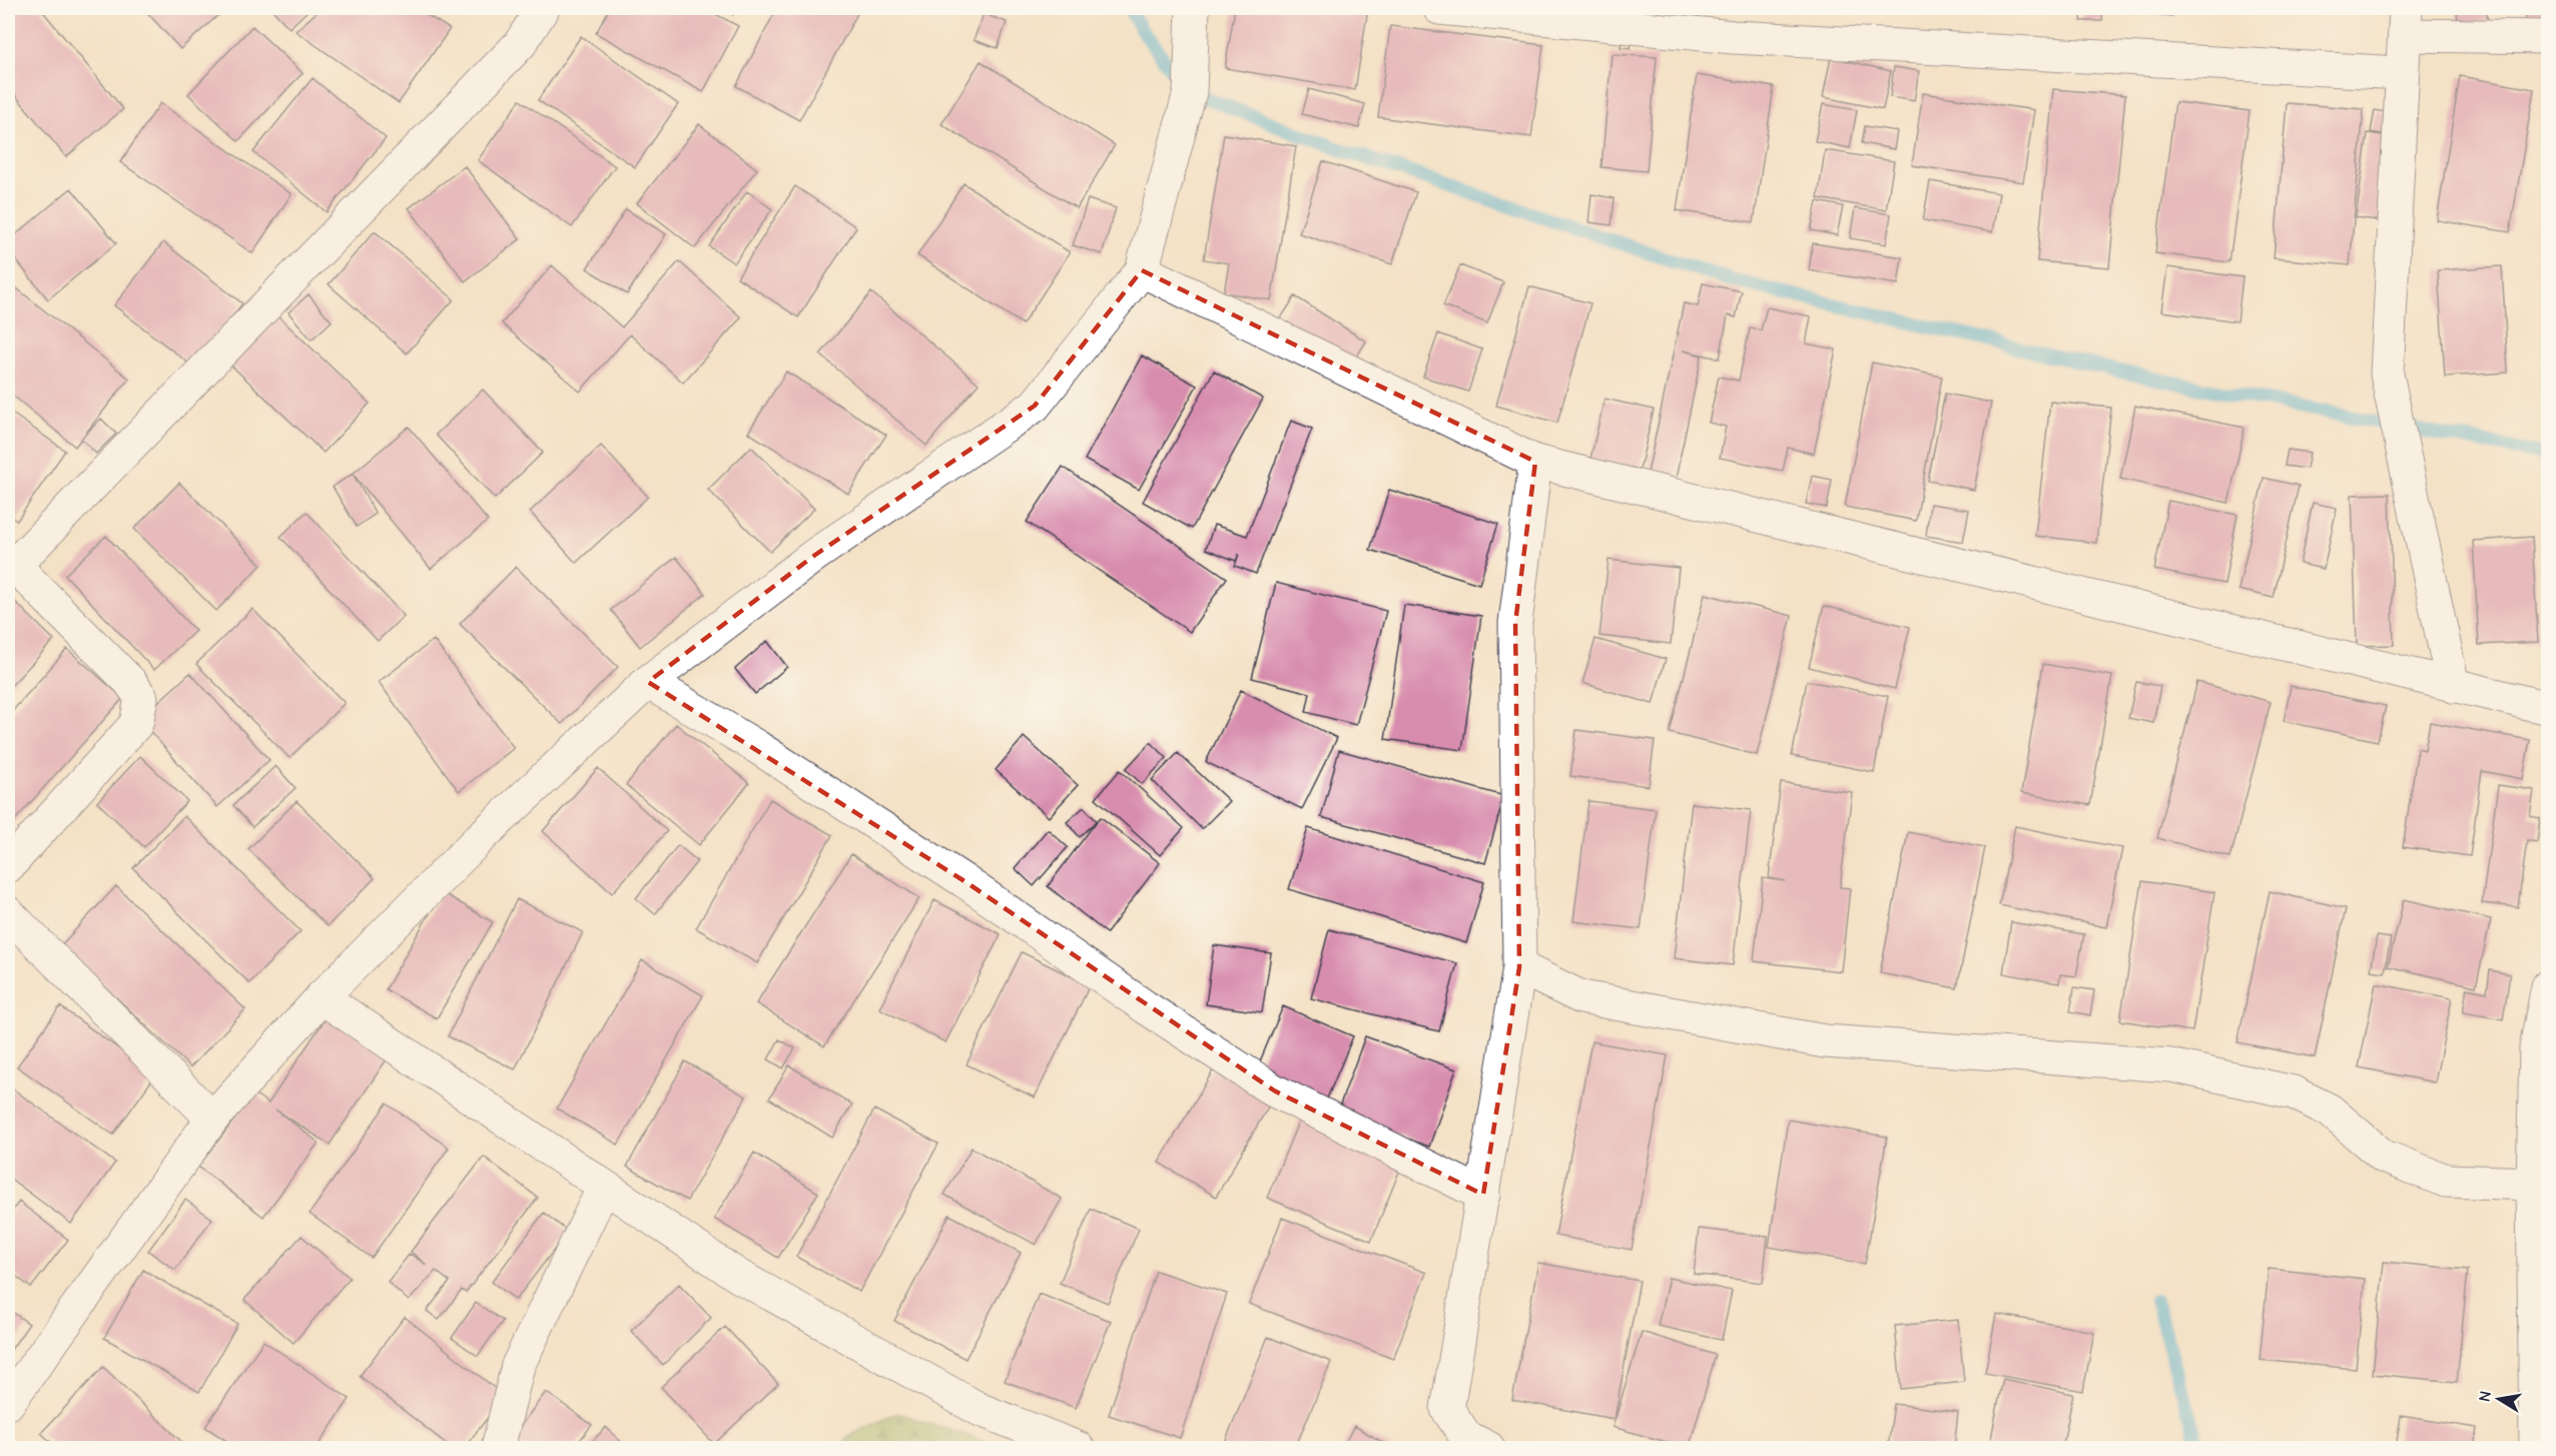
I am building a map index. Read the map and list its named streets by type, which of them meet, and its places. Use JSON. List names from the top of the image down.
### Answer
{
  "north": "left"
}
